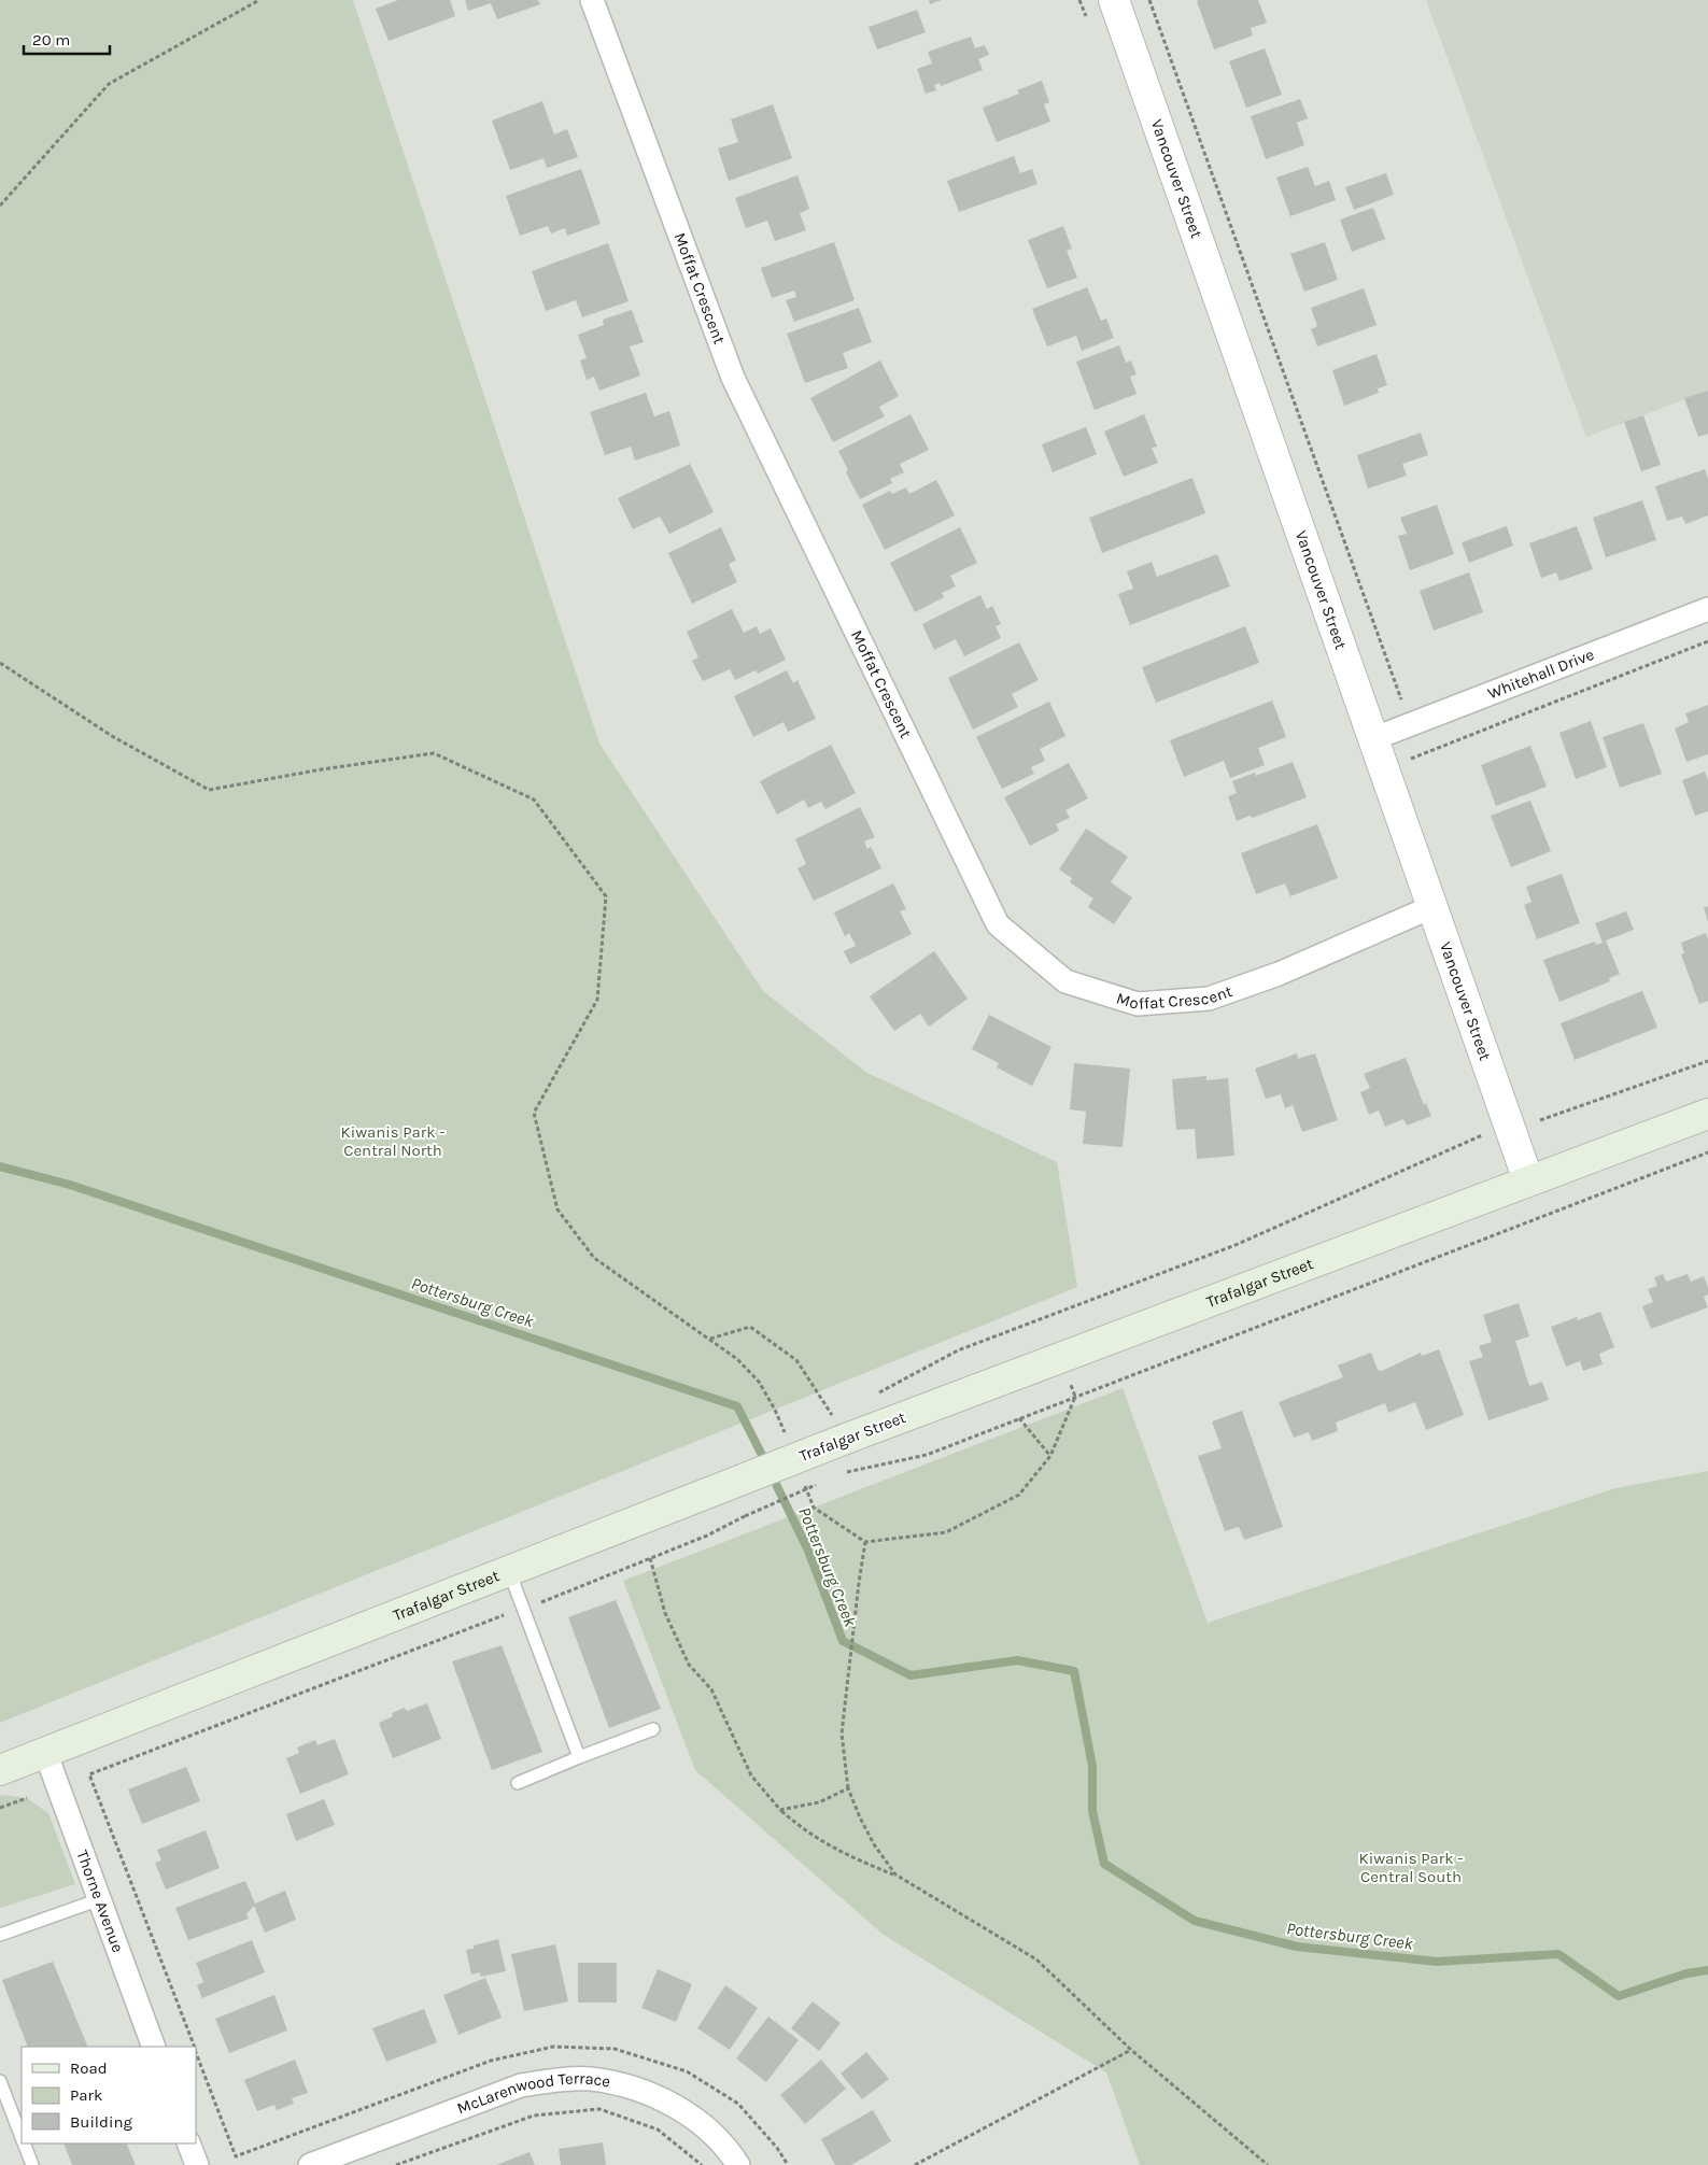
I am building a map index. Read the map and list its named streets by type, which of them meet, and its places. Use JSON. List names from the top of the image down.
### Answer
{
  "streets": {
    "main road": ["Trafalgar Street"],
    "street": [
      "Vancouver Street",
      "Moffat Crescent",
      "Whitehall Drive",
      "Thorne Avenue",
      "McLarenwood Terrace"
    ]
  },
  "crossings": [
    ["Vancouver Street", "Moffat Crescent"],
    ["Vancouver Street", "Whitehall Drive"],
    ["Vancouver Street", "Trafalgar Street"],
    ["Trafalgar Street", "Thorne Avenue"]
  ],
  "water": ["Pottersburg Creek"],
  "parks": ["Kiwanis Park - Central North", "Kiwanis Park - Central South"],
  "legend": ["Road", "Park", "Building"],
  "scale_bar": "20 m"
}
